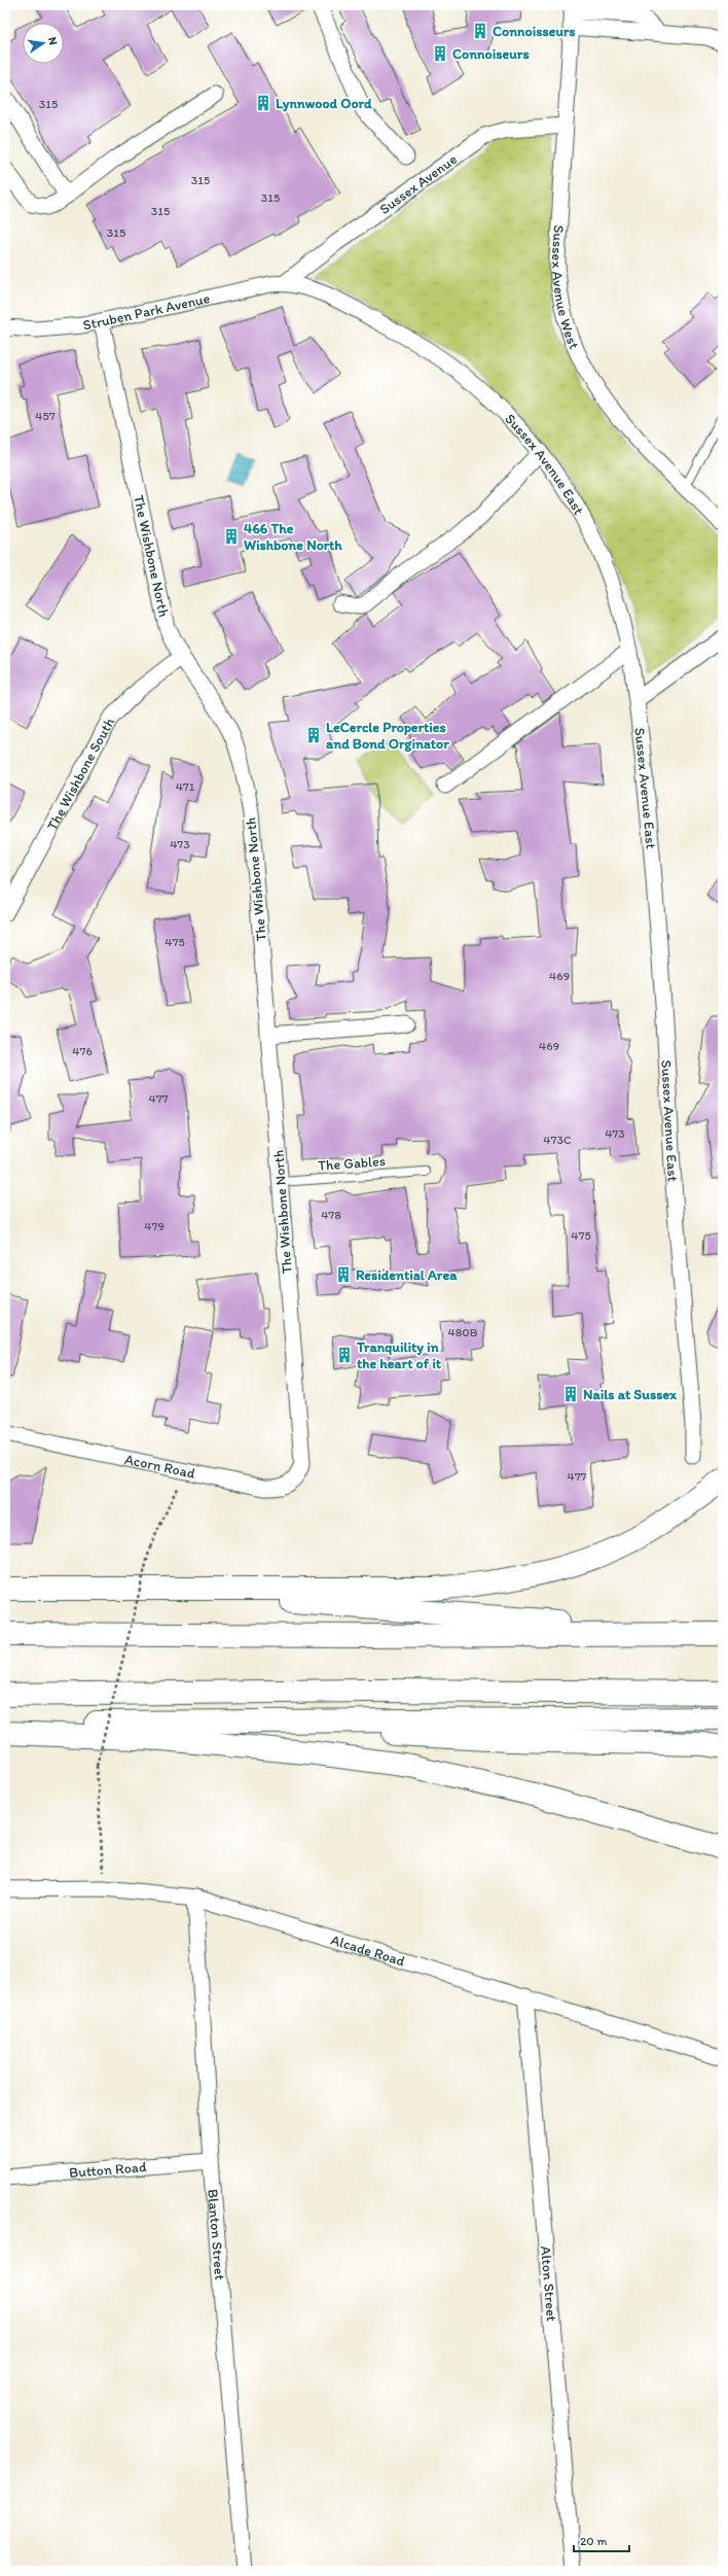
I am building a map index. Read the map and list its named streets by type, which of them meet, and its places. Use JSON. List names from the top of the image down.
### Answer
{
  "streets": {
    "street": [
      "Sussex Avenue",
      "Sussex Avenue West",
      "Struben Park Avenue",
      "Sussex Avenue East",
      "The Wishbone North",
      "The Wishbone South",
      "Acorn Road",
      "Alcade Road",
      "Button Road",
      "Blanton Street",
      "Alton Street"
    ],
    "lane": ["The Gables"]
  },
  "crossings": [
    ["Sussex Avenue", "Sussex Avenue West"],
    ["Sussex Avenue", "Struben Park Avenue"],
    ["Sussex Avenue", "Sussex Avenue East"],
    ["Struben Park Avenue", "Sussex Avenue East"],
    ["Struben Park Avenue", "The Wishbone North"],
    ["The Wishbone North", "The Wishbone South"],
    ["The Wishbone North", "The Gables"],
    ["The Wishbone North", "Acorn Road"],
    ["Alcade Road", "Blanton Street"],
    ["Alcade Road", "Alton Street"],
    ["Button Road", "Blanton Street"]
  ],
  "places": {
    "building": [
      "Connoisseurs",
      "Connoiseurs",
      "Lynnwood Oord",
      "466 The Wishbone North",
      "LeCercle Properties and Bond Orginator",
      "Residential Area",
      "Tranquility in the heart of it",
      "Nails at Sussex"
    ]
  },
  "house_numbers": [
    "315",
    "315",
    "315",
    "315",
    "315",
    "457",
    "471",
    "473",
    "475",
    "469",
    "469",
    "476",
    "477",
    "473",
    "473C",
    "478",
    "479",
    "475",
    "480B",
    "477"
  ],
  "scale_bar": "20 m",
  "north": "right"
}
